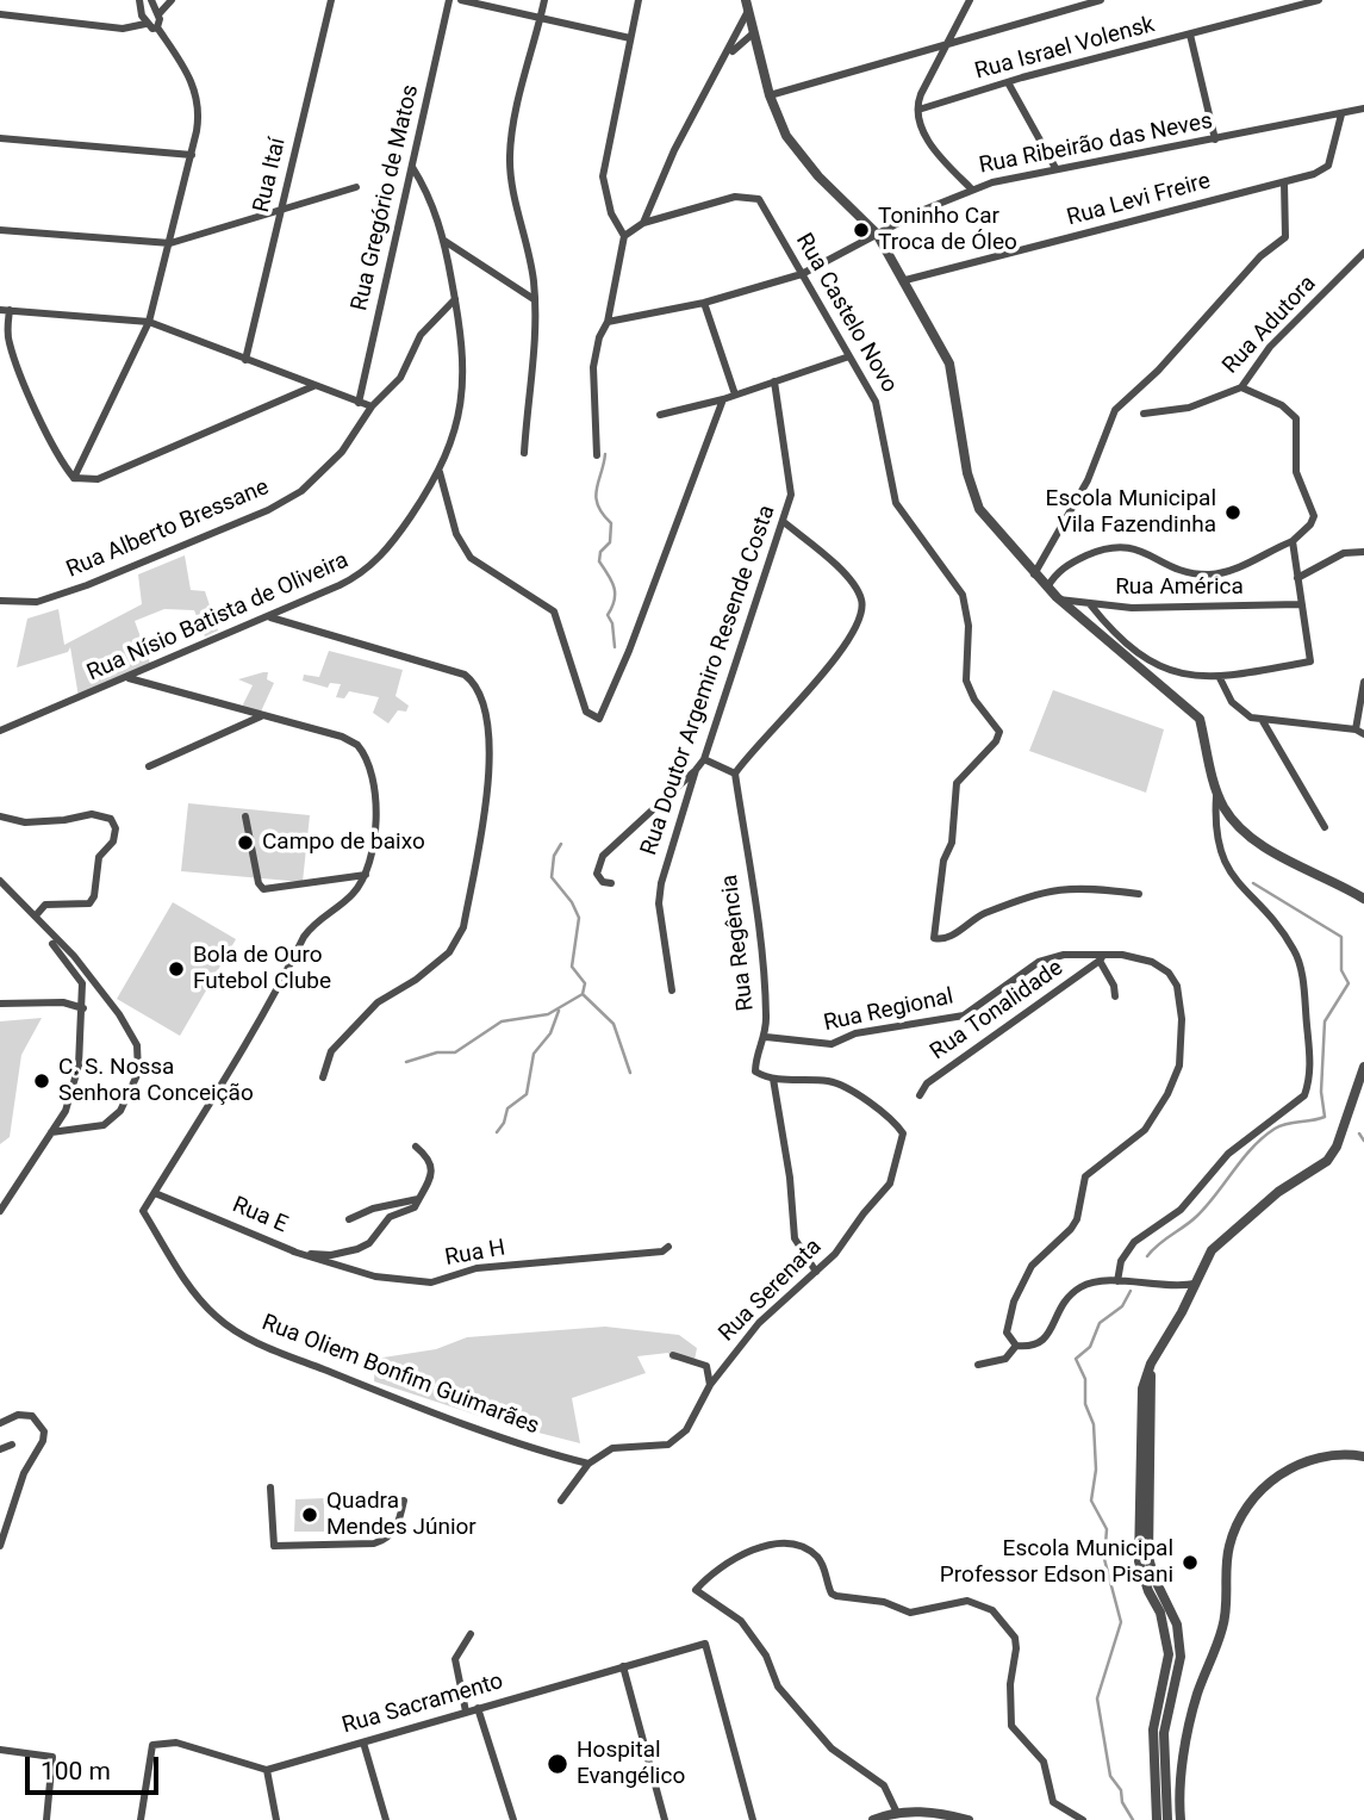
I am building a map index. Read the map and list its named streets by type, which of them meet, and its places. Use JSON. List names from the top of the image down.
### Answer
{
  "streets": {
    "street": [
      "Rua Israel Volensk",
      "Rua Ribeirão das Neves",
      "Rua Itaí",
      "Rua Gregório de Matos",
      "Rua Levi Freire",
      "Rua Castelo Novo",
      "Rua Adutora",
      "Rua Alberto Bressane",
      "Rua América",
      "Rua Nísio Batista de Oliveira",
      "Rua Doutor Argemiro Resende Costa",
      "Rua Regência",
      "Rua Regional",
      "Rua Tonalidade",
      "Rua E",
      "Rua H",
      "Rua Serenata",
      "Rua Oliem Bonfim Guimarães",
      "Rua Sacramento"
    ]
  },
  "crossings": [
    ["Rua Ribeirão das Neves", "Rua Levi Freire"],
    ["Rua Ribeirão das Neves", "Rua Castelo Novo"],
    ["Rua Gregório de Matos", "Rua Nísio Batista de Oliveira"],
    ["Rua Alberto Bressane", "Rua Nísio Batista de Oliveira"],
    ["Rua Regência", "Rua Regional"],
    ["Rua Regência", "Rua Serenata"],
    ["Rua Regional", "Rua Tonalidade"],
    ["Rua E", "Rua H"],
    ["Rua E", "Rua Oliem Bonfim Guimarães"],
    ["Rua Serenata", "Rua Oliem Bonfim Guimarães"]
  ],
  "places": [
    "Toninho Car Troca de Óleo",
    "Escola Municipal Vila Fazendinha",
    "Campo de baixo",
    "Bola de Ouro Futebol Clube",
    "C. S. Nossa Senhora Conceição",
    "Quadra Mendes Júnior",
    "Escola Municipal Professor Edson Pisani",
    "Hospital Evangélico"
  ],
  "scale_bar": "100 m"
}
